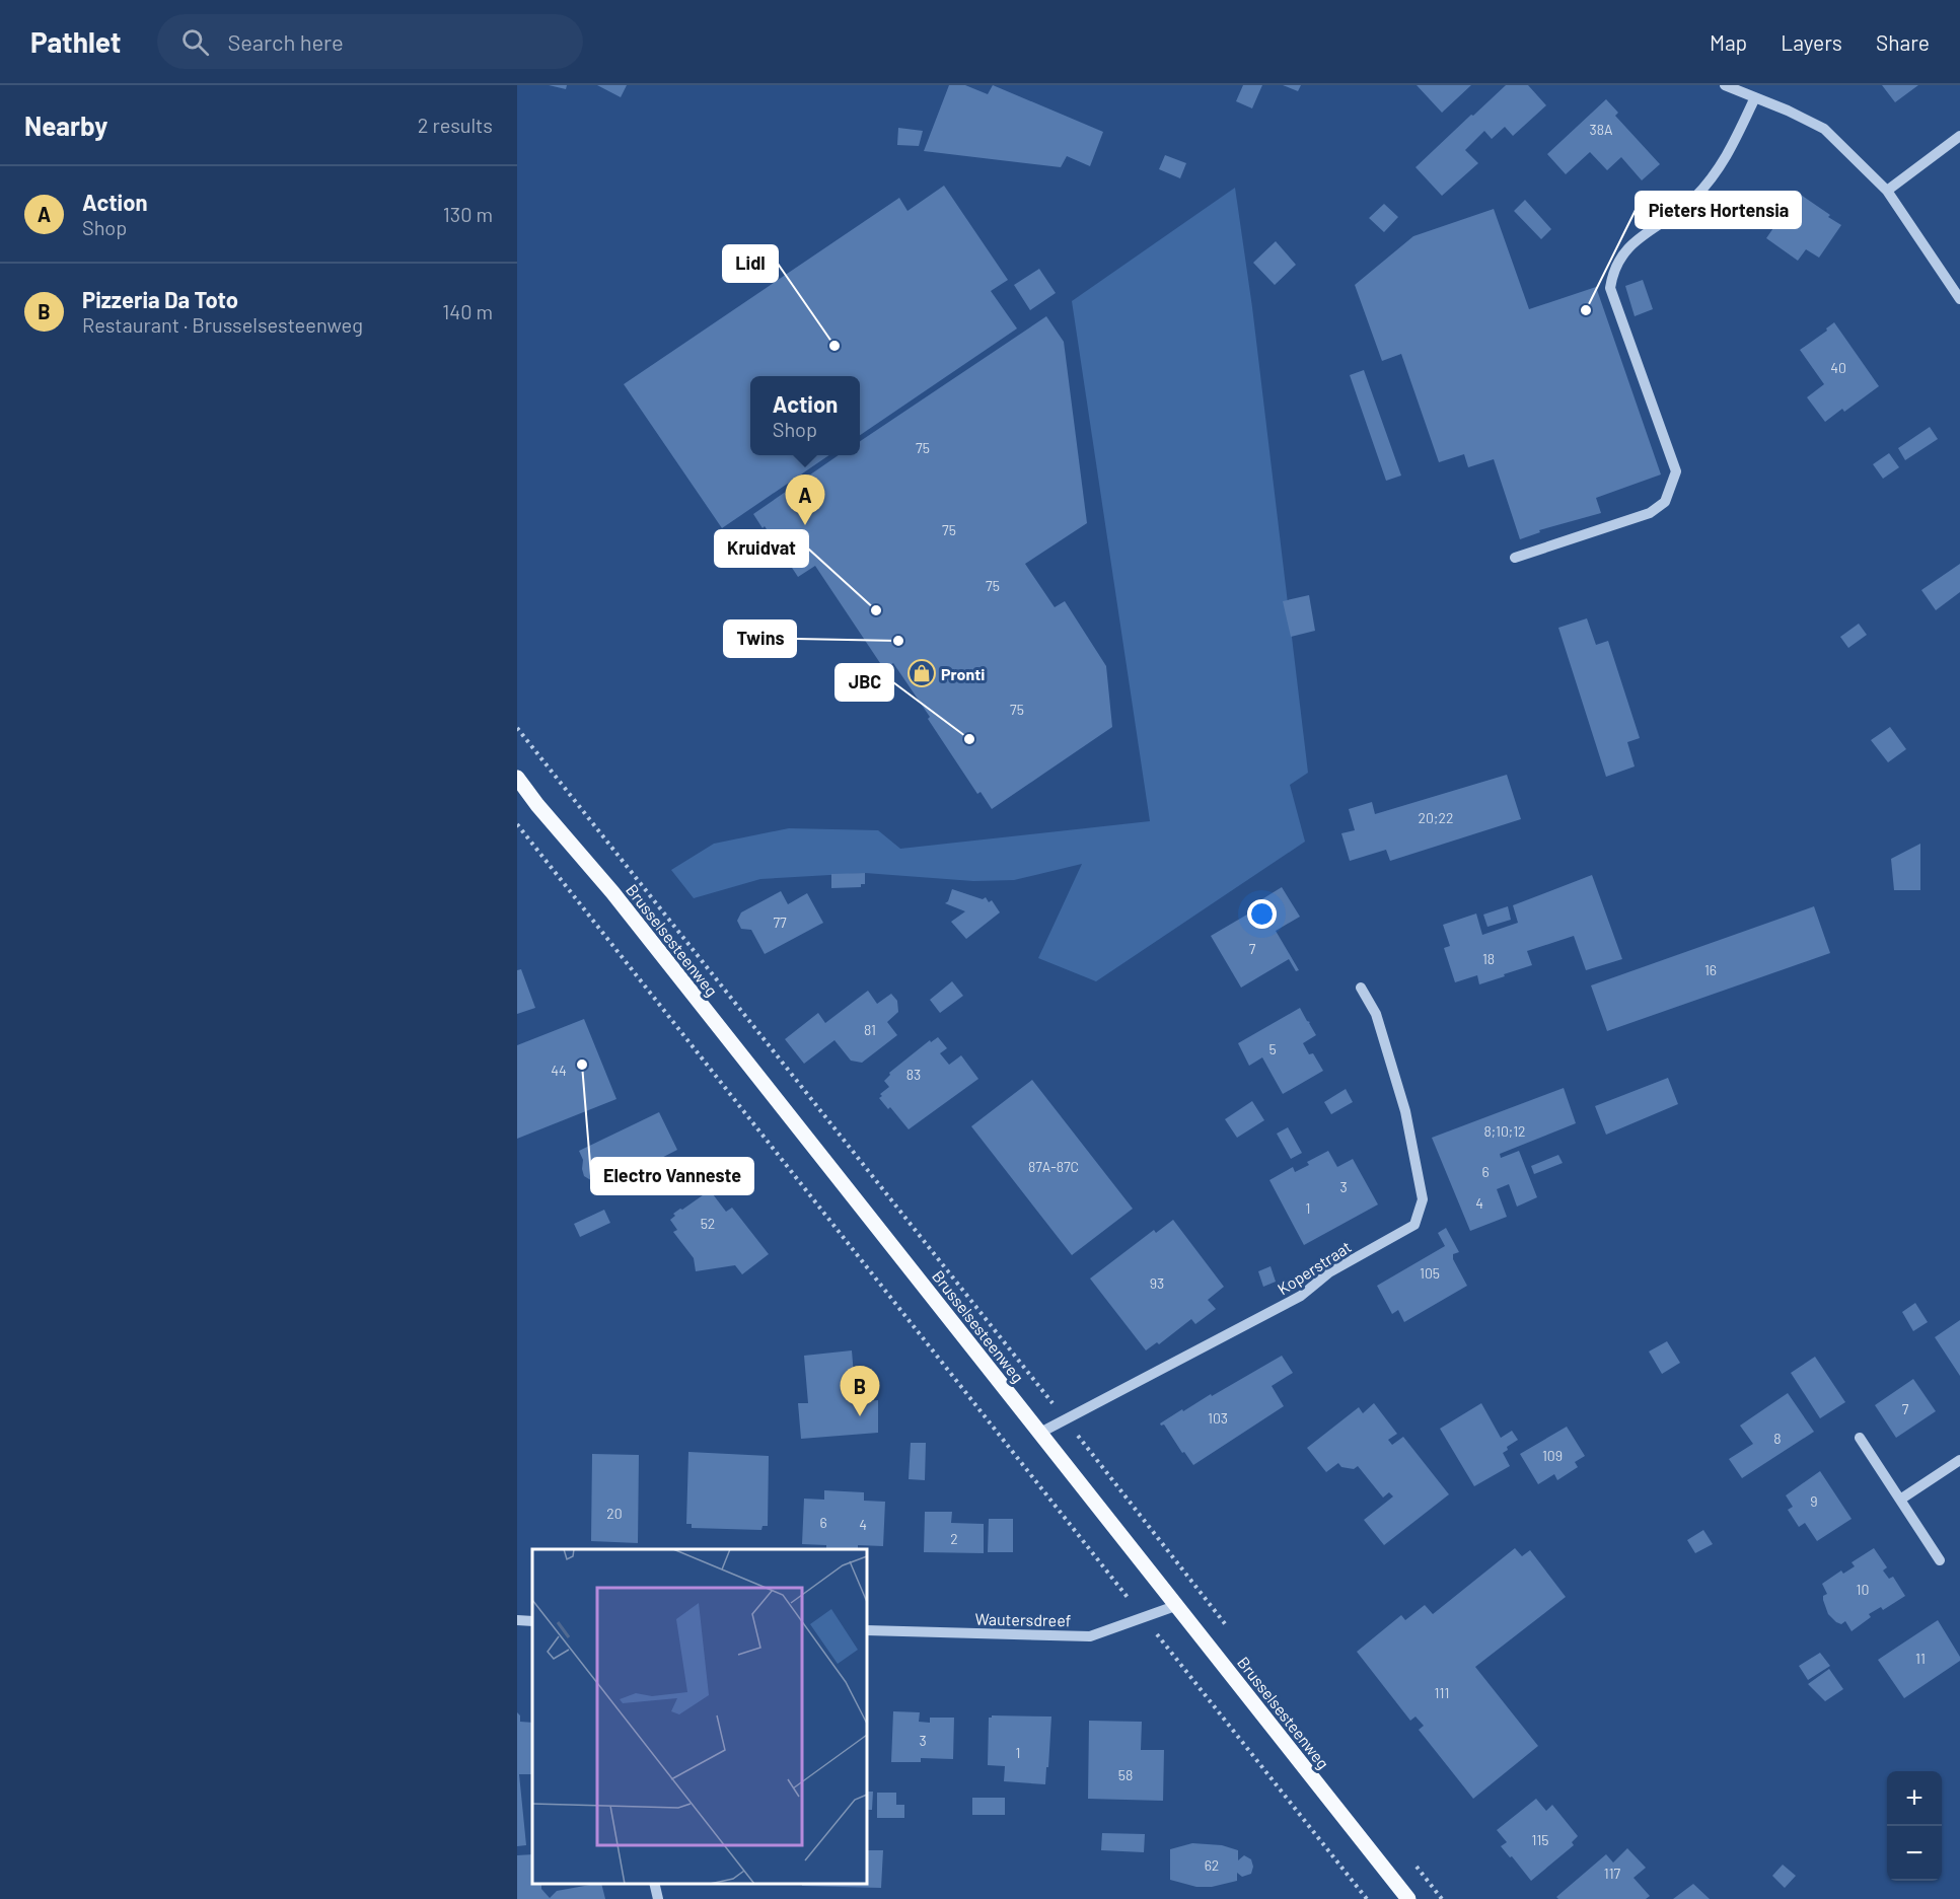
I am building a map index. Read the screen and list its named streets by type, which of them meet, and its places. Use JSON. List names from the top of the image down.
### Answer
{
  "streets": {
    "main road": ["Brusselsesteenweg"],
    "street": ["Koperstraat", "Wautersdreef"]
  },
  "crossings": [
    ["Brusselsesteenweg", "Koperstraat"],
    ["Brusselsesteenweg", "Wautersdreef"]
  ],
  "places": {
    "other": [
      "Pieters Hortensia",
      "Lidl",
      "Kruidvat",
      "Twins",
      "JBC",
      "Electro Vanneste"
    ],
    "shop": ["Pronti"]
  },
  "house_numbers": [
    "38A",
    "40",
    "75",
    "75",
    "75",
    "75",
    "20;22",
    "77",
    "7",
    "18",
    "16",
    "81",
    "5",
    "44",
    "83",
    "8;10;12",
    "87A-87C",
    "6",
    "3",
    "4",
    "1",
    "52",
    "105",
    "93",
    "7",
    "103",
    "8",
    "109",
    "9",
    "20",
    "6",
    "4",
    "2",
    "10",
    "11",
    "111",
    "3",
    "1",
    "58",
    "115",
    "62",
    "117"
  ],
  "page": {
    "header": "Pathlet",
    "search": "Search here",
    "nav": ["Map", "Layers", "Share"],
    "heading": ["Nearby", "2 results"],
    "list": [
      {
        "mark": "A",
        "name": "Action",
        "note": "Shop",
        "value": "130 m"
      },
      {
        "mark": "B",
        "name": "Pizzeria Da Toto",
        "note": "Restaurant · Brusselsesteenweg",
        "value": "140 m"
      }
    ],
    "popup": ["Action", "Shop"],
    "pins": ["A", "B"],
    "map_buttons": ["+", "−"]
  }
}
